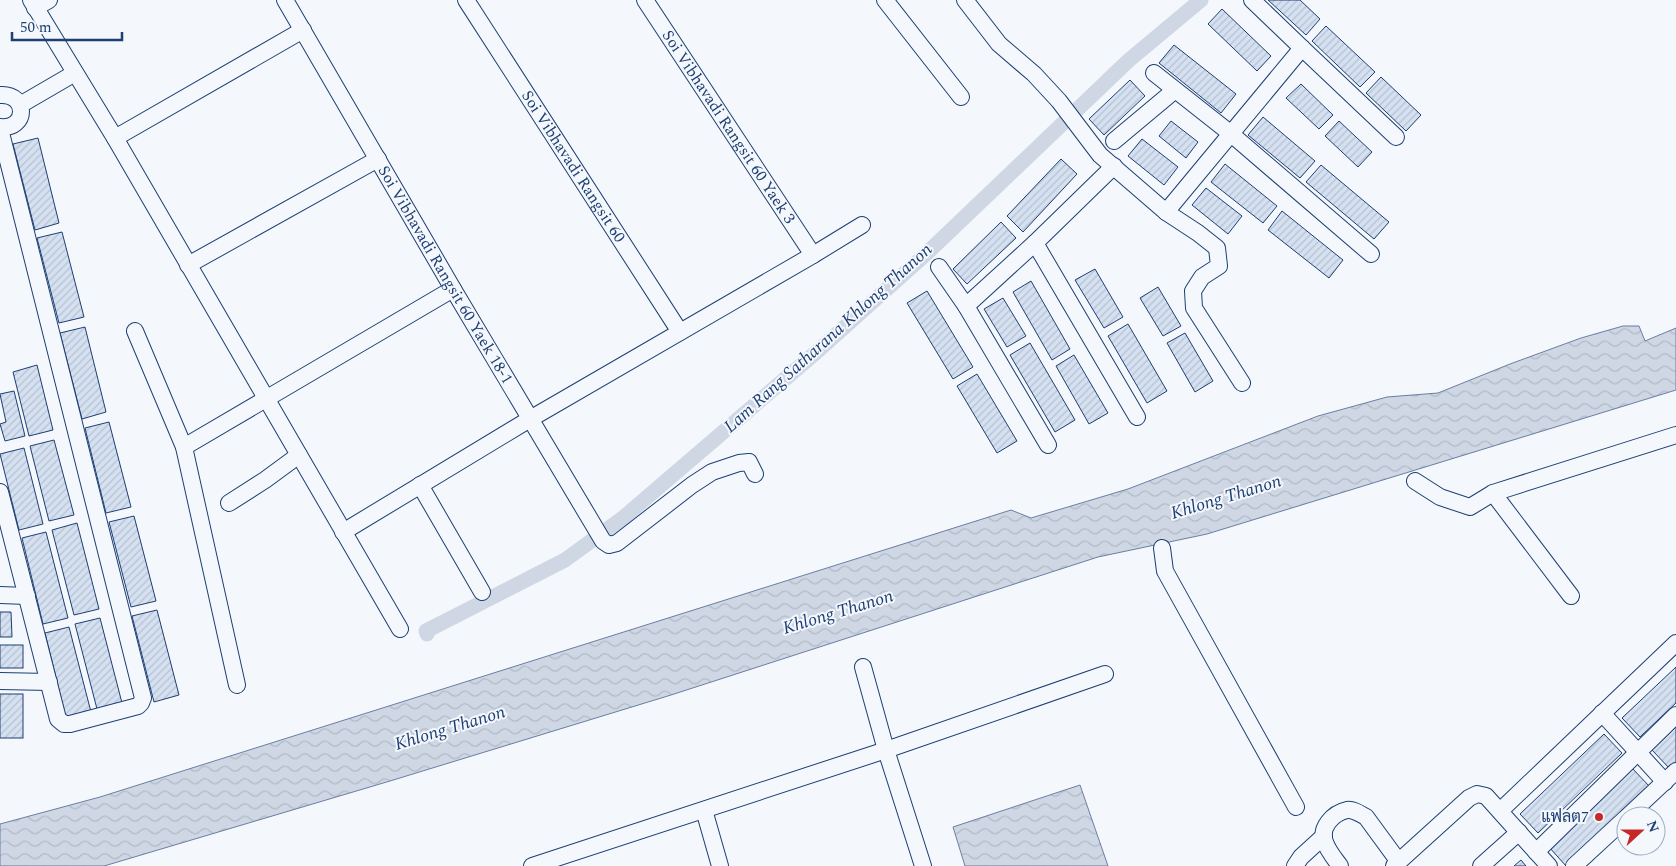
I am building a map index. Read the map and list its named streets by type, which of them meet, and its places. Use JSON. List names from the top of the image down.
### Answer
{
  "streets": {
    "street": ["Soi Vibhavadi Rangsit 60 Yaek 3", "Soi Vibhavadi Rangsit 60", "Soi Vibhavadi Rangsit 60 Yaek 18-1"]
  },
  "water": ["Lam Rang Satharana Khlong Thanon", "Khlong Thanon"],
  "places": ["แฟลต7"],
  "scale_bar": "50 m",
  "north": "right"
}
